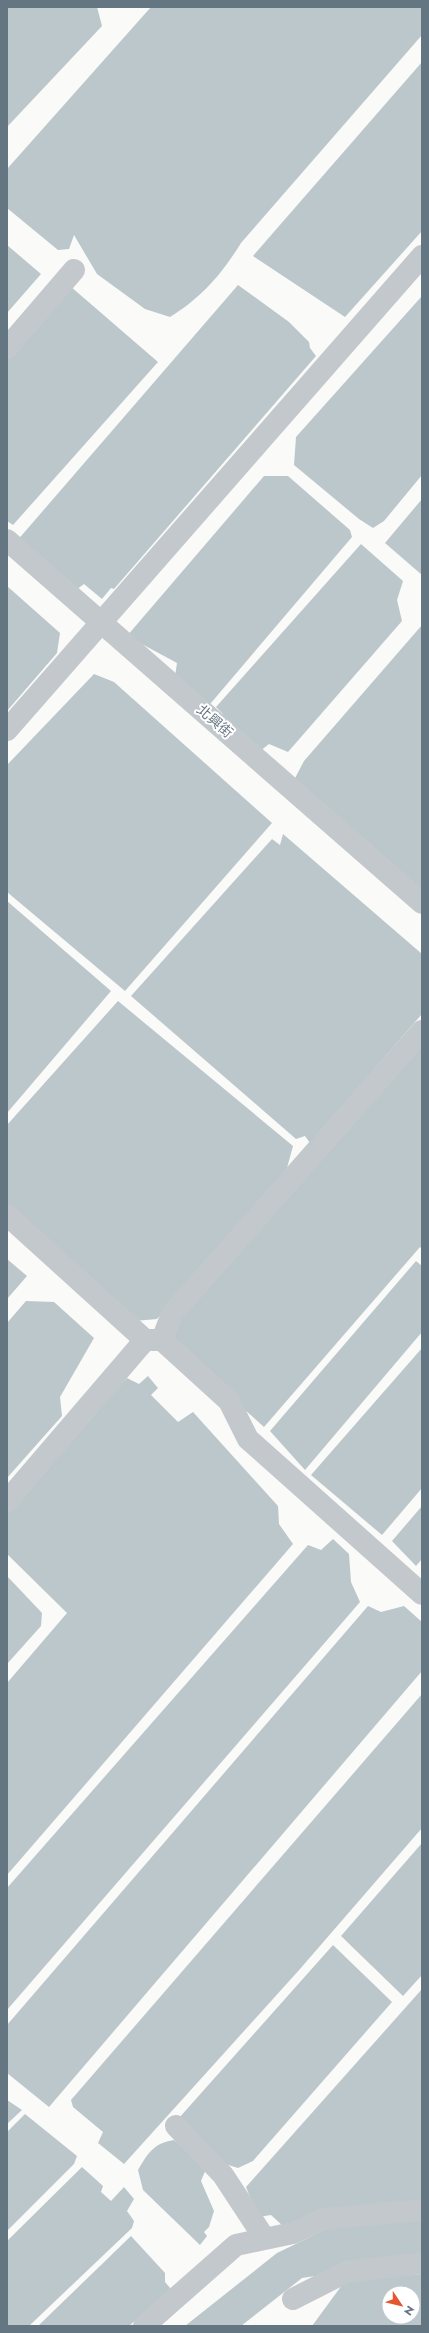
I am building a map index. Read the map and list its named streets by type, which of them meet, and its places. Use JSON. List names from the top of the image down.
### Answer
{
  "streets": {
    "street": ["北興街"]
  },
  "north": "bottom right"
}
